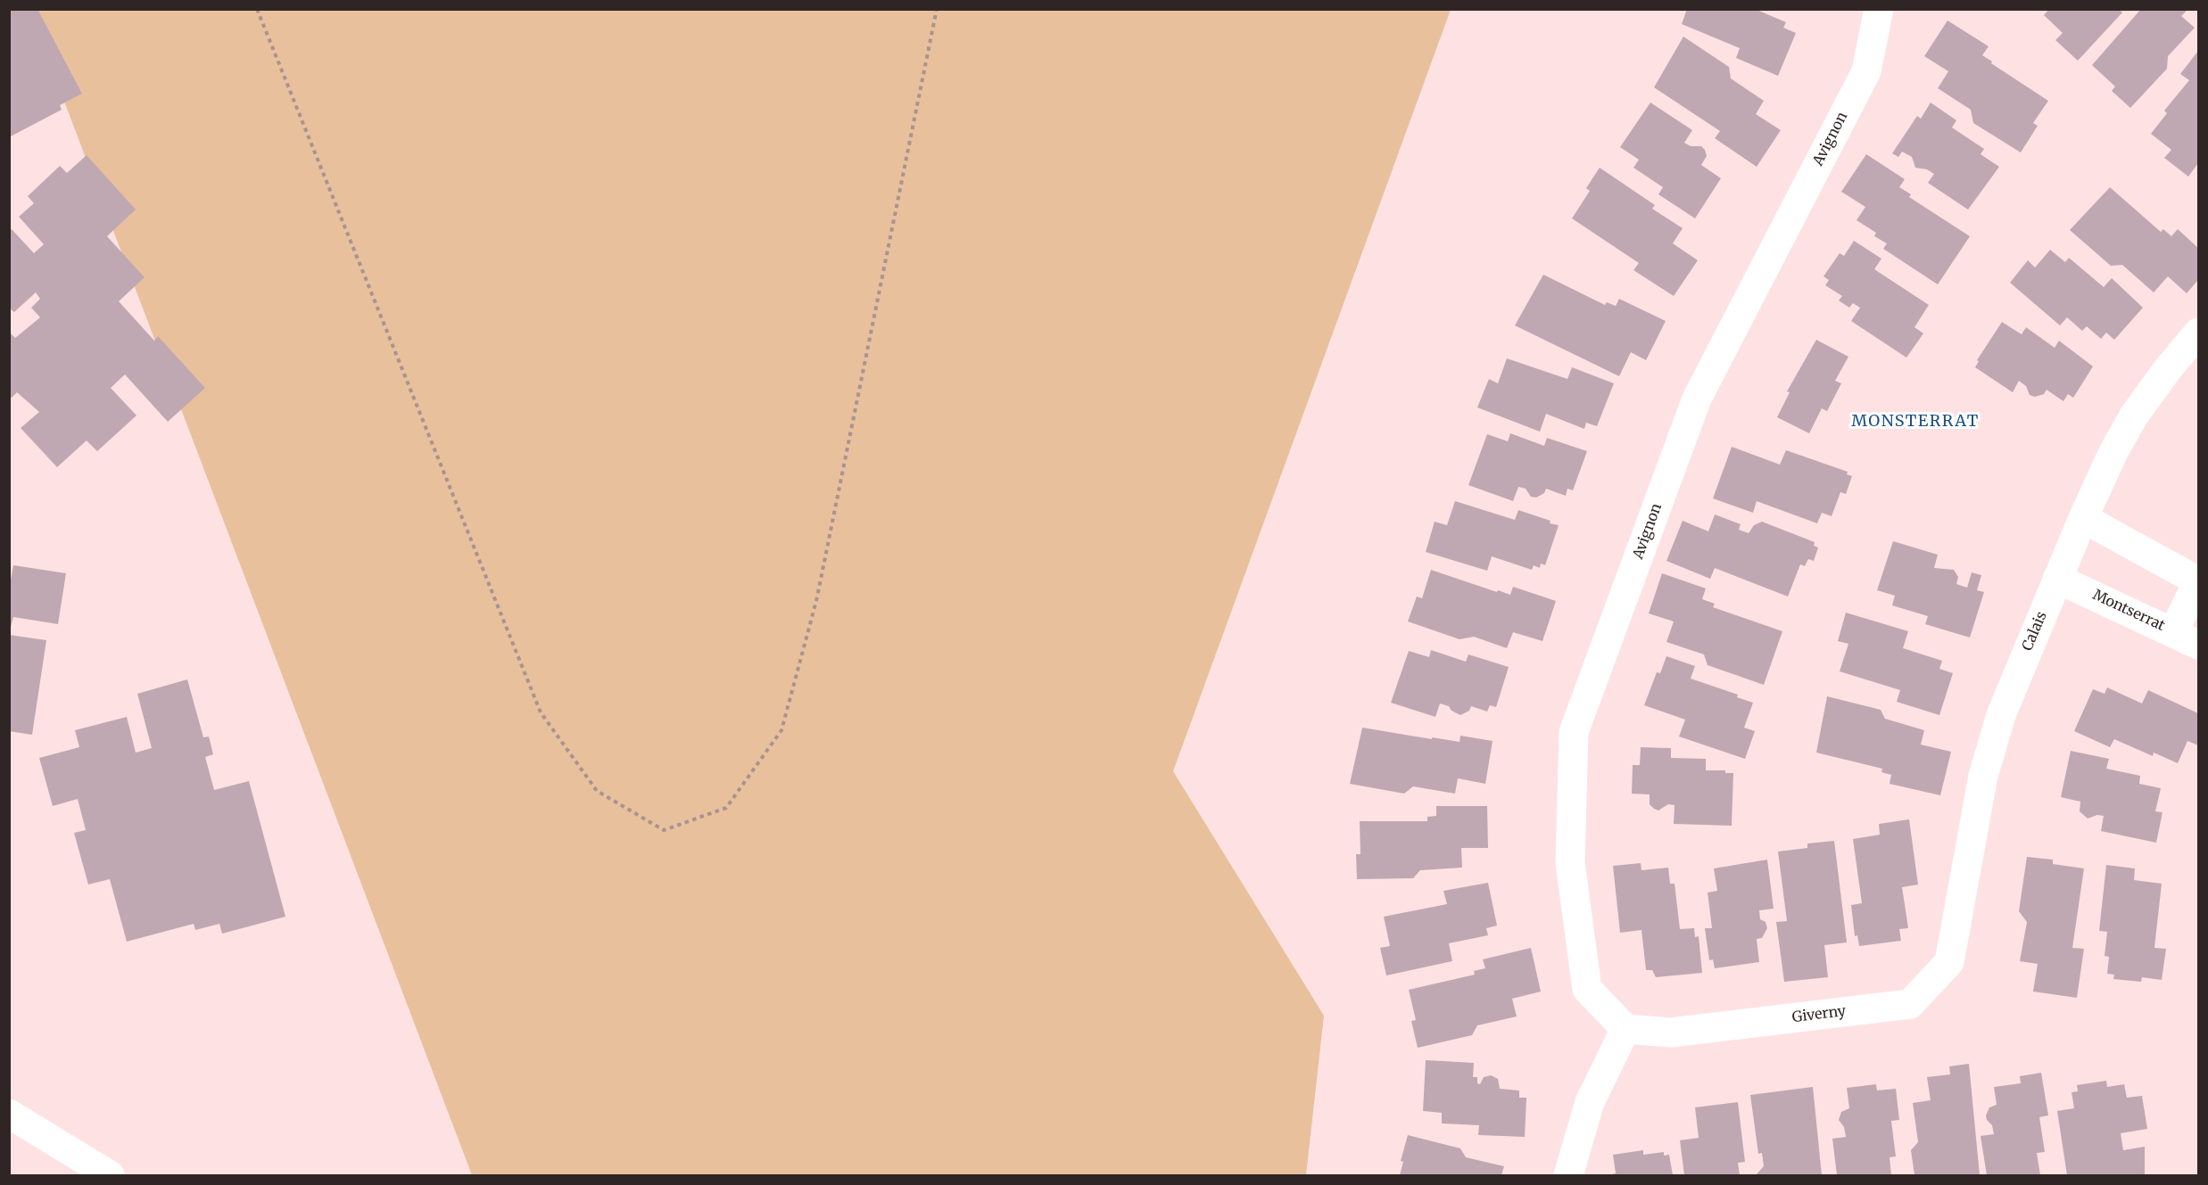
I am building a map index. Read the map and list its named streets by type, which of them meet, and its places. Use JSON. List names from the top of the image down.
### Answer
{
  "streets": {
    "street": [
      "Avignon",
      "Montserrat",
      "Calais",
      "Giverny"
    ]
  },
  "crossings": [
    ["Avignon", "Giverny"],
    ["Montserrat", "Calais"],
    ["Calais", "Giverny"]
  ],
  "districts": ["MONSTERRAT"]
}
